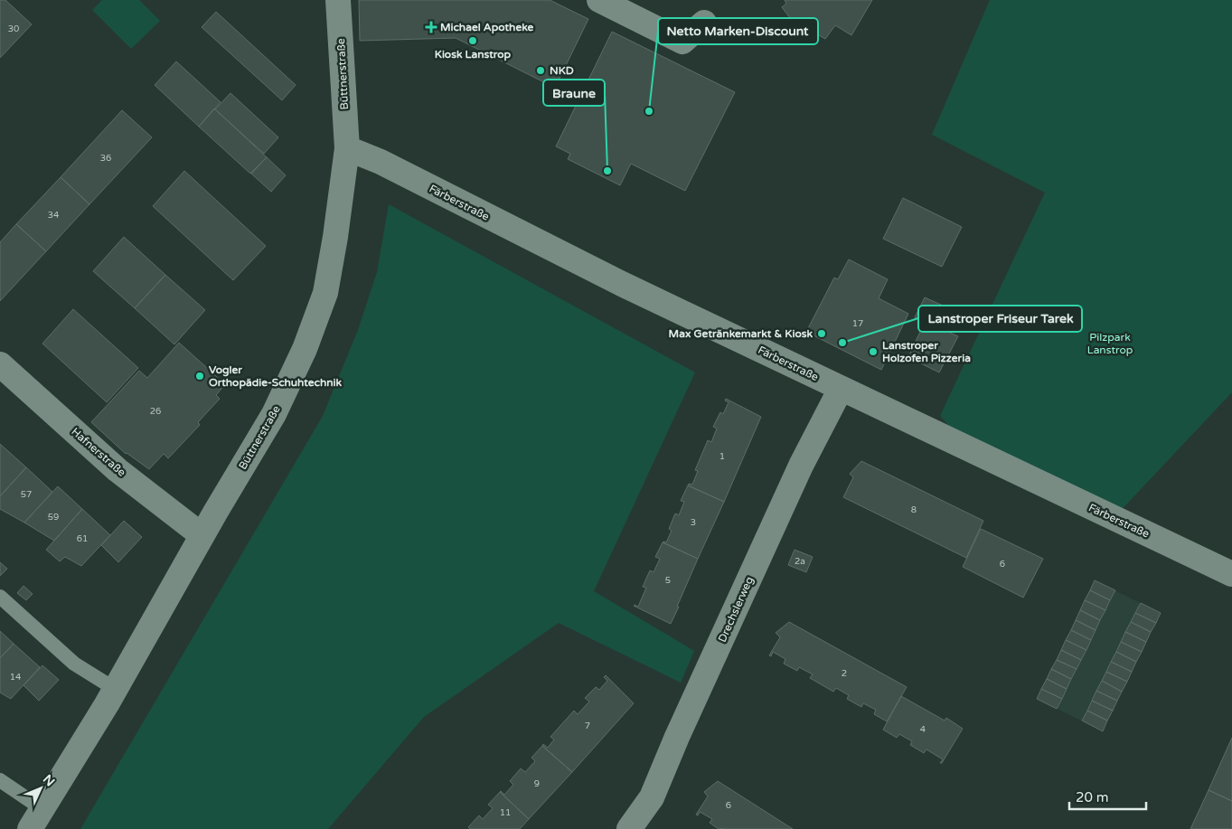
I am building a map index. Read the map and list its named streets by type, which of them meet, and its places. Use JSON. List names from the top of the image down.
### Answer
{
  "streets": {
    "street": [
      "Büttnerstraße",
      "Färberstraße",
      "Hafnerstraße",
      "Drechslerweg"
    ]
  },
  "crossings": [
    ["Büttnerstraße", "Färberstraße"],
    ["Büttnerstraße", "Hafnerstraße"],
    ["Färberstraße", "Drechslerweg"]
  ],
  "parks": ["Pilzpark Lanstrop"],
  "places": {
    "health": ["Michael Apotheke"],
    "other": [
      "Kiosk Lanstrop",
      "NKD",
      "Netto Marken-Discount",
      "Braune",
      "Max Getränkemarkt & Kiosk",
      "Lanstroper Friseur Tarek",
      "Lanstroper Holzofen Pizzeria",
      "Vogler Orthopädie-Schuhtechnik"
    ]
  },
  "house_numbers": [
    "30",
    "36",
    "34",
    "17",
    "26",
    "1",
    "57",
    "8",
    "59",
    "3",
    "61",
    "2a",
    "6",
    "5",
    "2",
    "14",
    "7",
    "4",
    "9",
    "6",
    "11"
  ],
  "scale_bar": "20 m",
  "north": "top right"
}
